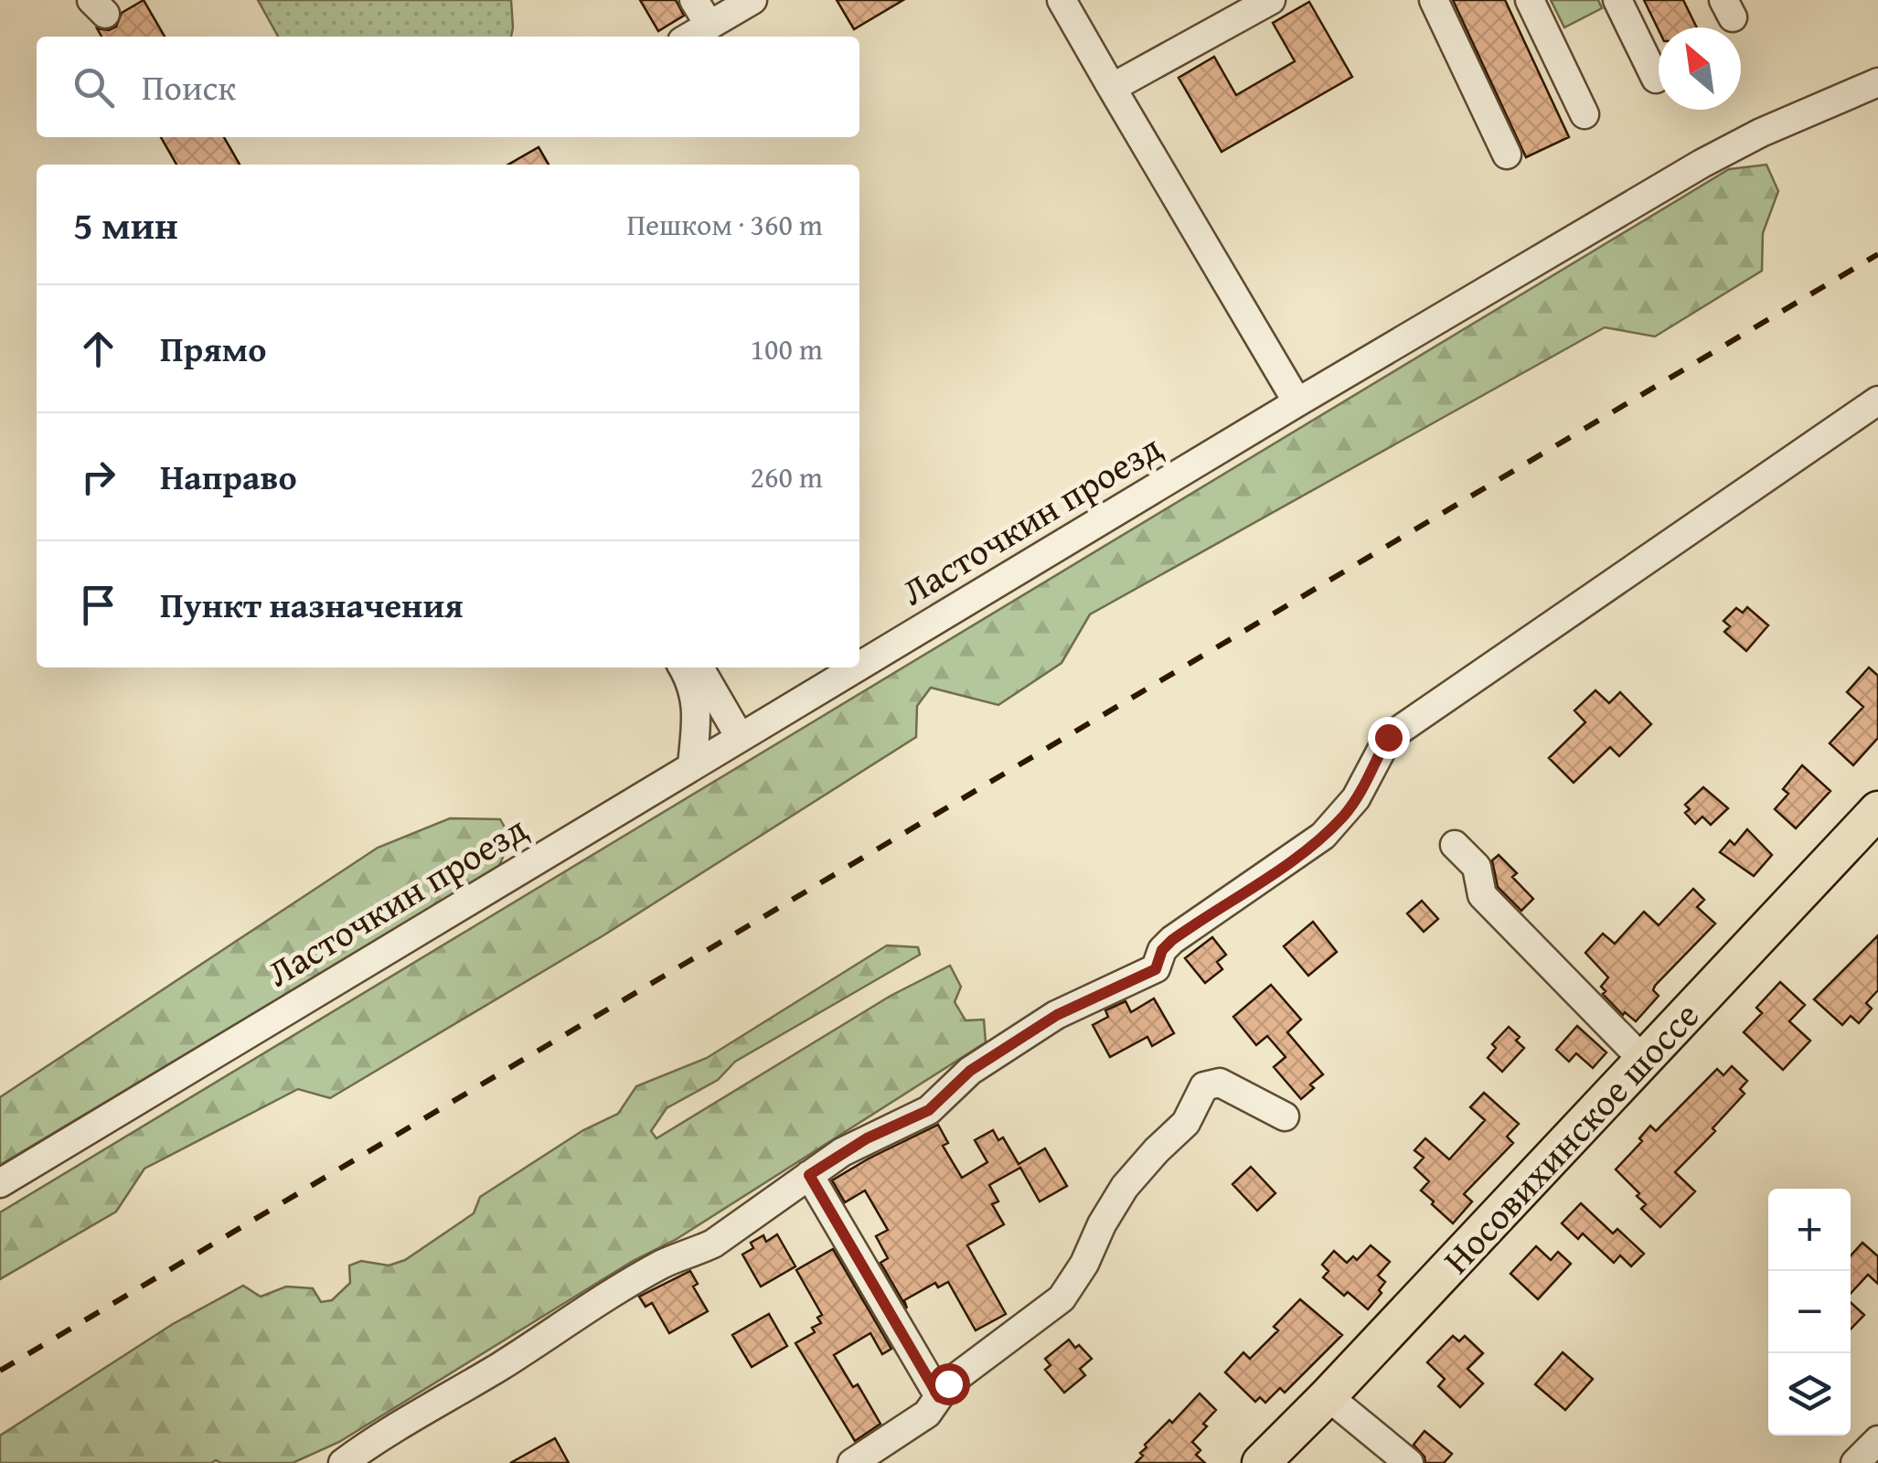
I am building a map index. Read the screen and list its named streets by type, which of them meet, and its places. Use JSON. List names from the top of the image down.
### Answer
{
  "streets": {
    "main road": ["Носовихинское шоссе"],
    "street": ["Ласточкин проезд"]
  },
  "north": "top left",
  "page": {
    "search": "Поиск",
    "heading": ["5 мин", "Пешком · 360 m"],
    "list": [
      ["Прямо", "100 m"],
      ["Направо", "260 m"],
      "Пункт назначения"
    ],
    "map_buttons": ["+", "−"]
  }
}
